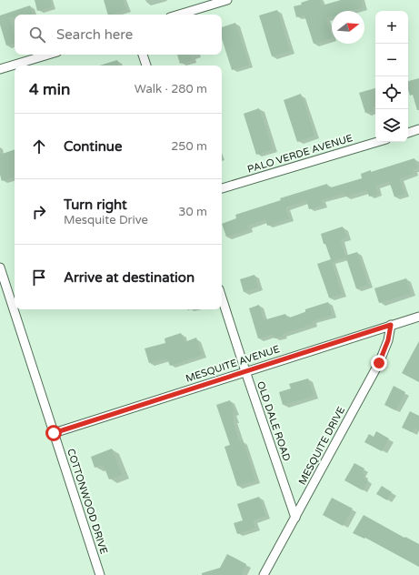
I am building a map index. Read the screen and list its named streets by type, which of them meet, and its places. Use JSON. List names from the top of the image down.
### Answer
{
  "streets": {
    "street": [
      "PALO VERDE AVENUE",
      "MESQUITE AVENUE",
      "OLD DALE ROAD",
      "MESQUITE DRIVE",
      "COTTONWOOD DRIVE"
    ]
  },
  "crossings": [
    ["MESQUITE AVENUE", "OLD DALE ROAD"],
    ["MESQUITE AVENUE", "MESQUITE DRIVE"],
    ["MESQUITE AVENUE", "COTTONWOOD DRIVE"],
    ["OLD DALE ROAD", "MESQUITE DRIVE"]
  ],
  "north": "right",
  "page": {
    "map_buttons": ["+", "−"],
    "search": "Search here",
    "heading": ["4 min", "Walk · 280 m"],
    "list": [
      ["Continue", "250 m"],
      ["Turn right", "Mesquite Drive", "30 m"],
      "Arrive at destination"
    ]
  }
}
